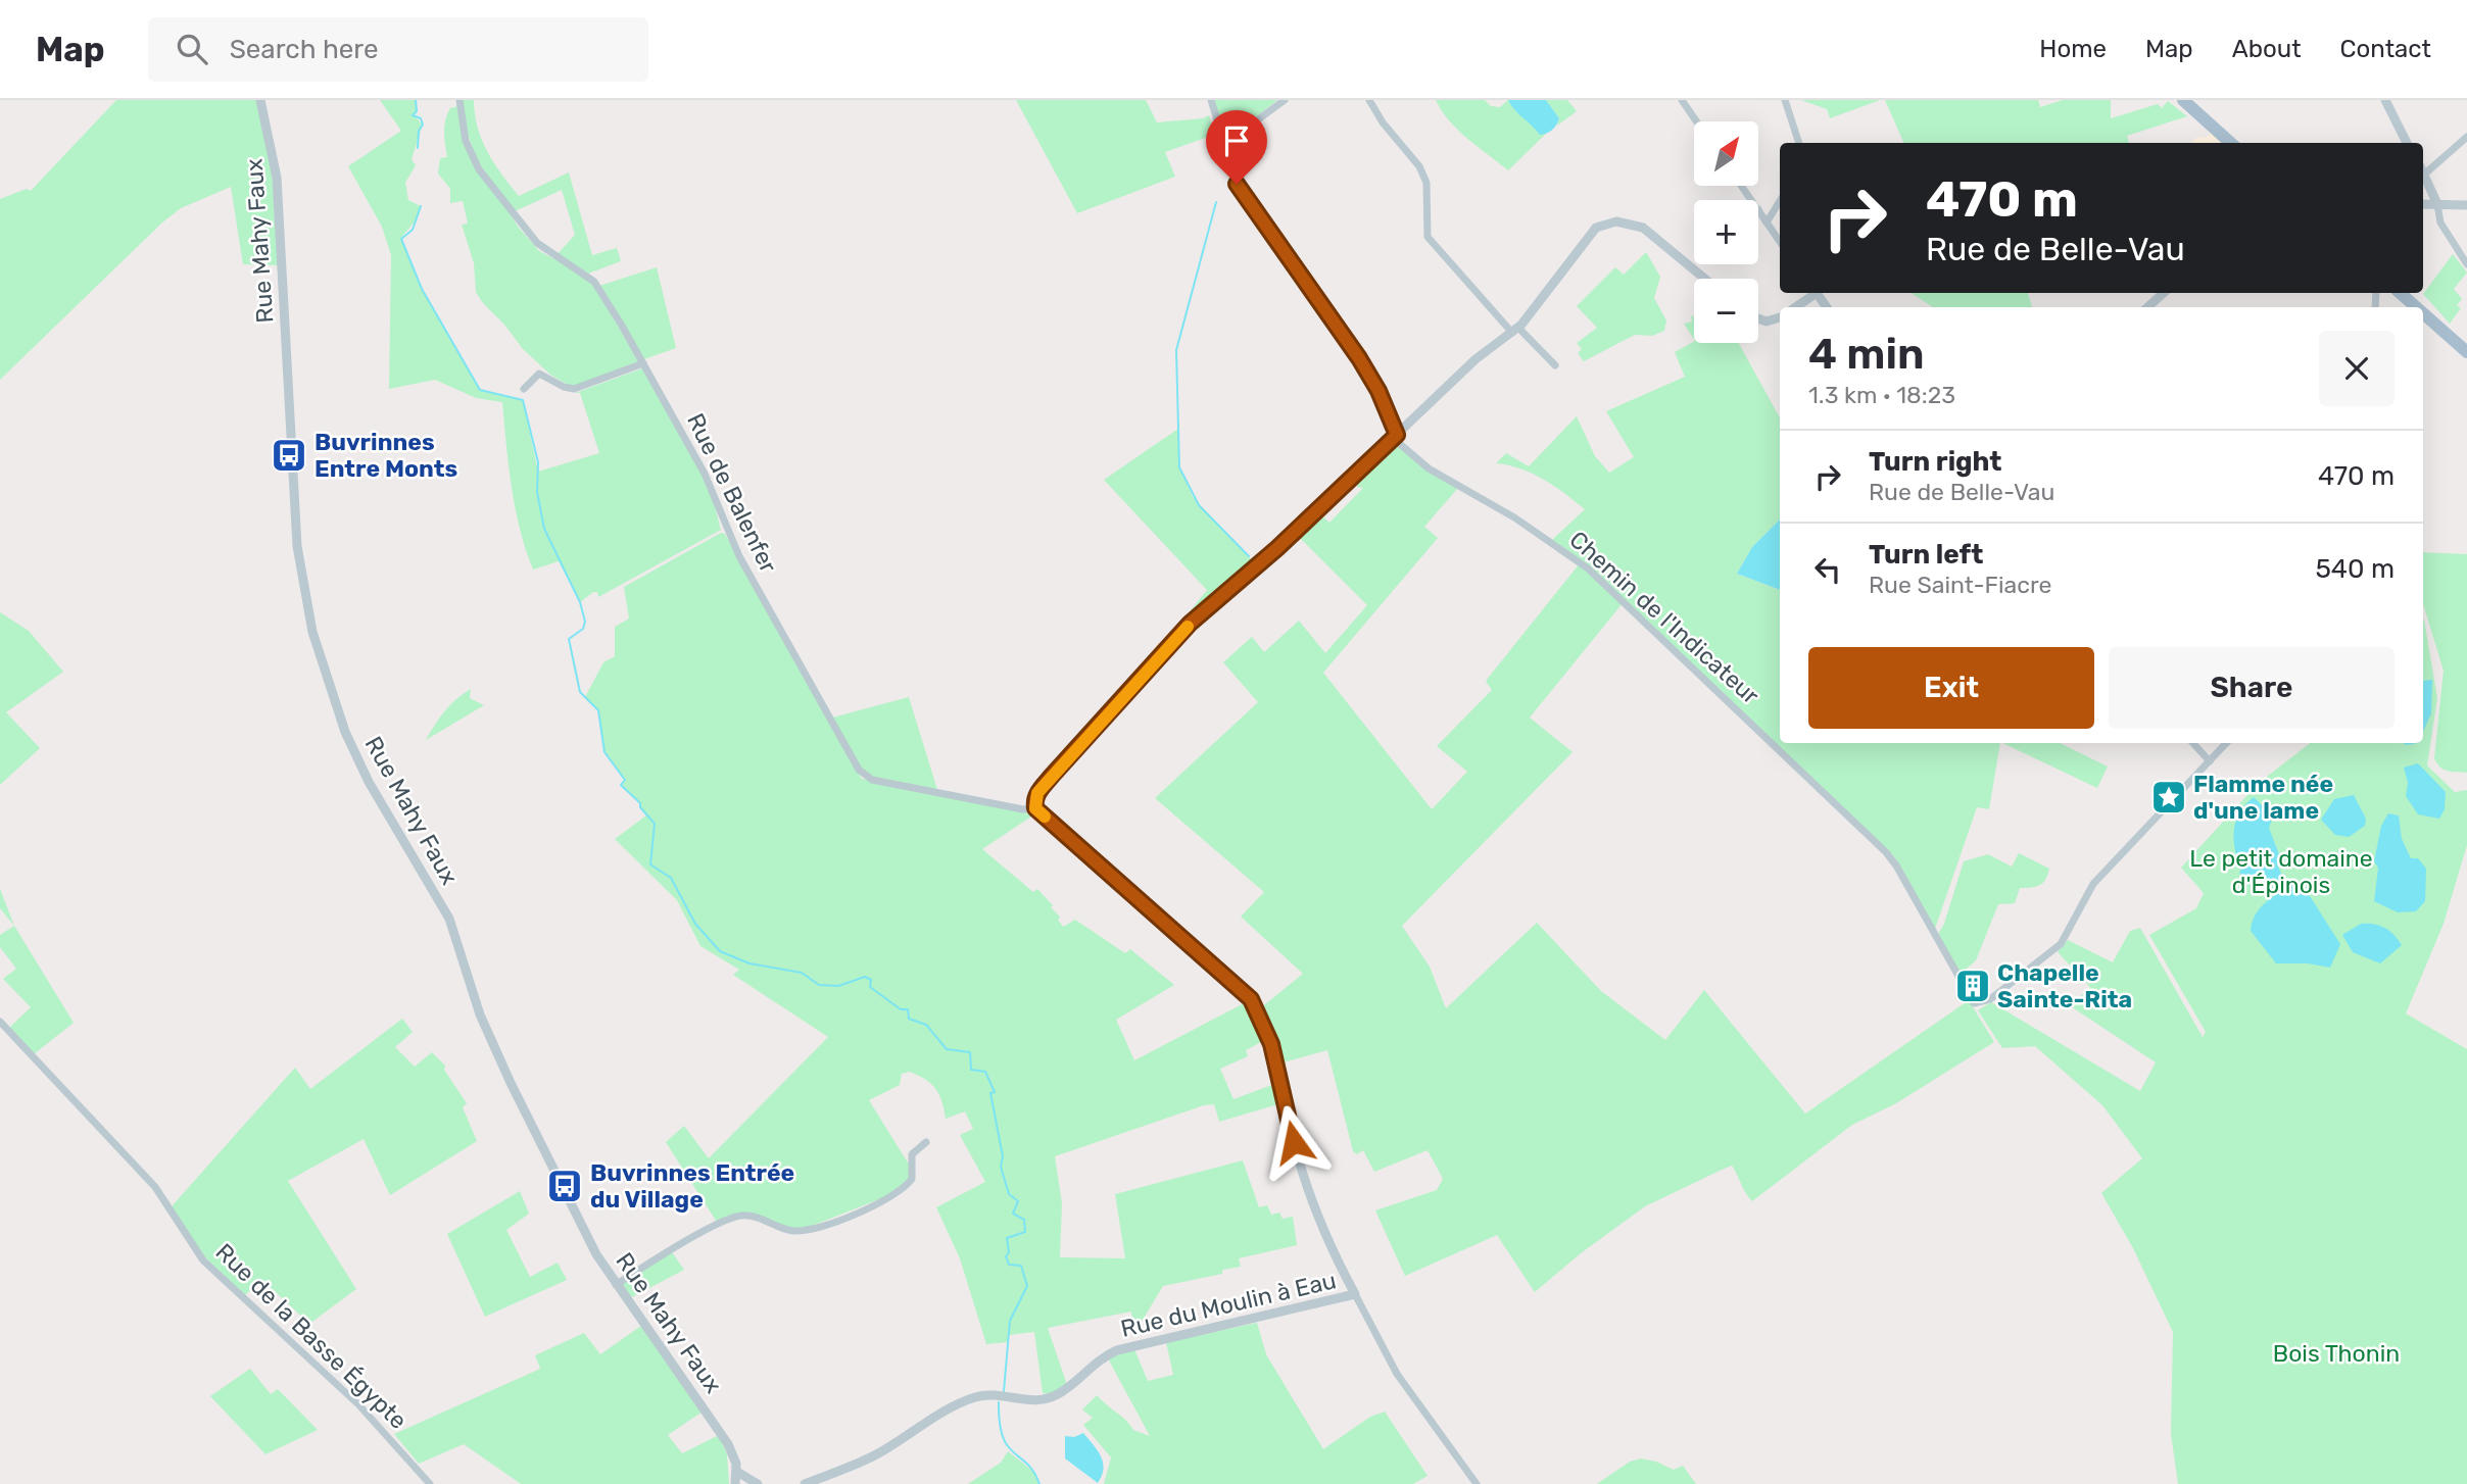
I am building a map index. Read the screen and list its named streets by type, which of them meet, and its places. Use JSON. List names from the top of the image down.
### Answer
{
  "streets": {
    "street": [
      "Rue Mahy Faux",
      "Rue de Balenfer",
      "Chemin de l'Indicateur",
      "Rue du Moulin à Eau",
      "Rue de la Basse Égypte"
    ]
  },
  "parks": ["Le petit domaine d'Épinois", "Bois Thonin"],
  "places": {
    "bus stop": ["Buvrinnes Entre Monts", "Buvrinnes Entrée du Village"],
    "place": ["Flamme née d'une lame"],
    "building": ["Chapelle Sainte-Rita"]
  },
  "north": "top right",
  "page": {
    "header": "Map",
    "search": "Search here",
    "nav": [
      "Home",
      "Map",
      "About",
      "Contact"
    ],
    "map_buttons": ["+", "−"],
    "turn": ["470 m", "Rue de Belle-Vau"],
    "heading": ["4 min", "1.3 km · 18:23"],
    "list": [
      {
        "name": "Turn right",
        "note": "Rue de Belle-Vau",
        "value": "470 m"
      },
      {
        "name": "Turn left",
        "note": "Rue Saint-Fiacre",
        "value": "540 m"
      }
    ],
    "buttons": ["Exit", "Share"]
  }
}
